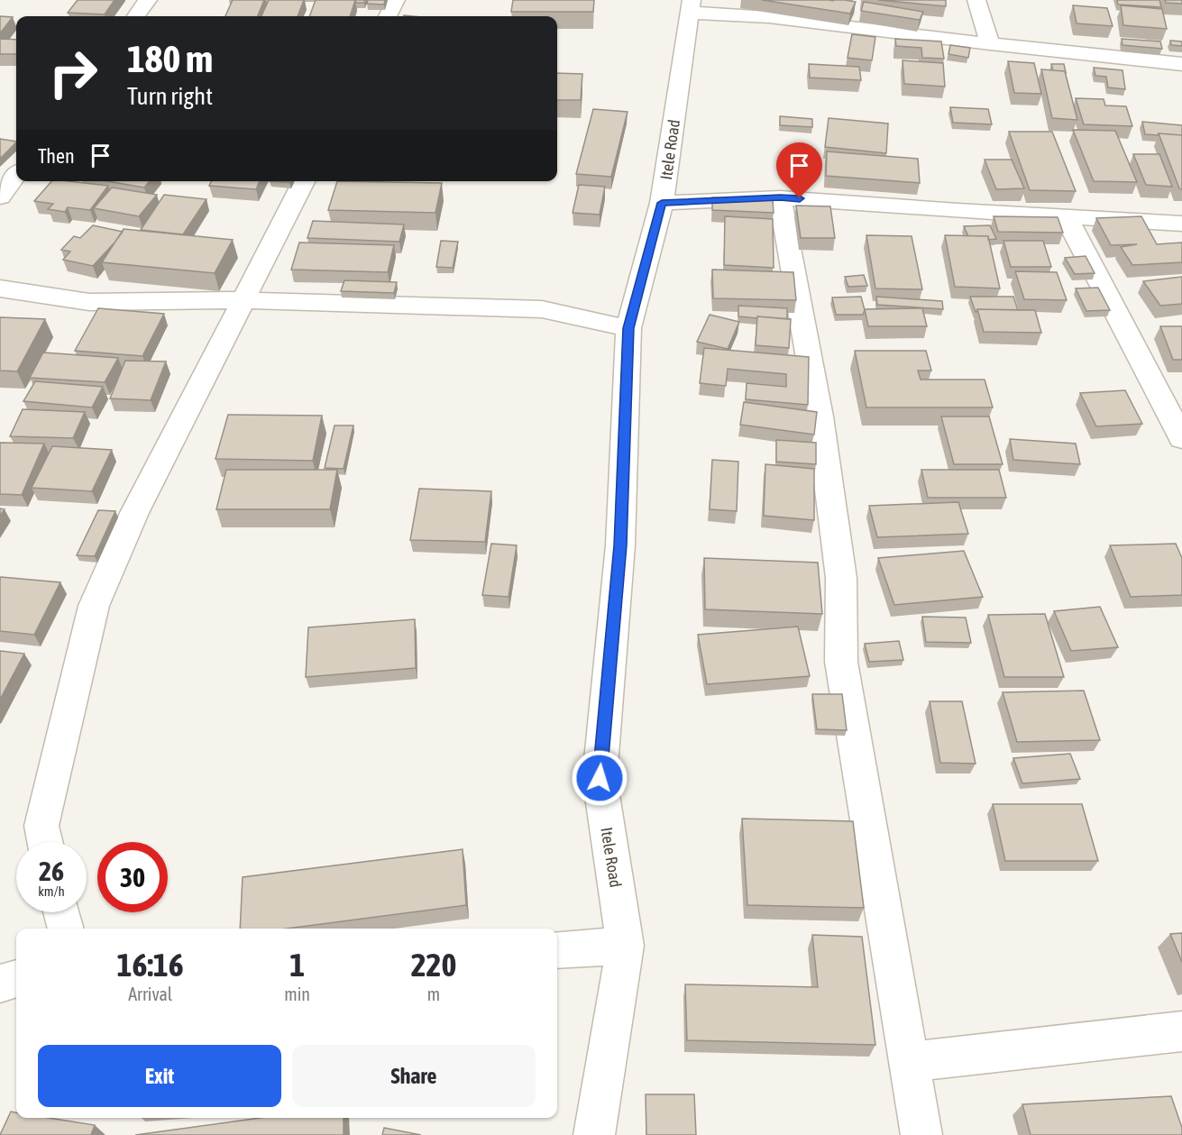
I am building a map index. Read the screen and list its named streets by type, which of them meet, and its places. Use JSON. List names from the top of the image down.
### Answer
{
  "streets": {
    "street": ["Itele Road"]
  },
  "page": {
    "turn": ["180 m", "Turn right"],
    "then": "Then",
    "speed": "26 km/h",
    "limit": "30",
    "eta": [
      "16:16",
      "Arrival",
      "1",
      "min",
      "220",
      "m"
    ],
    "buttons": ["Exit", "Share"]
  }
}
